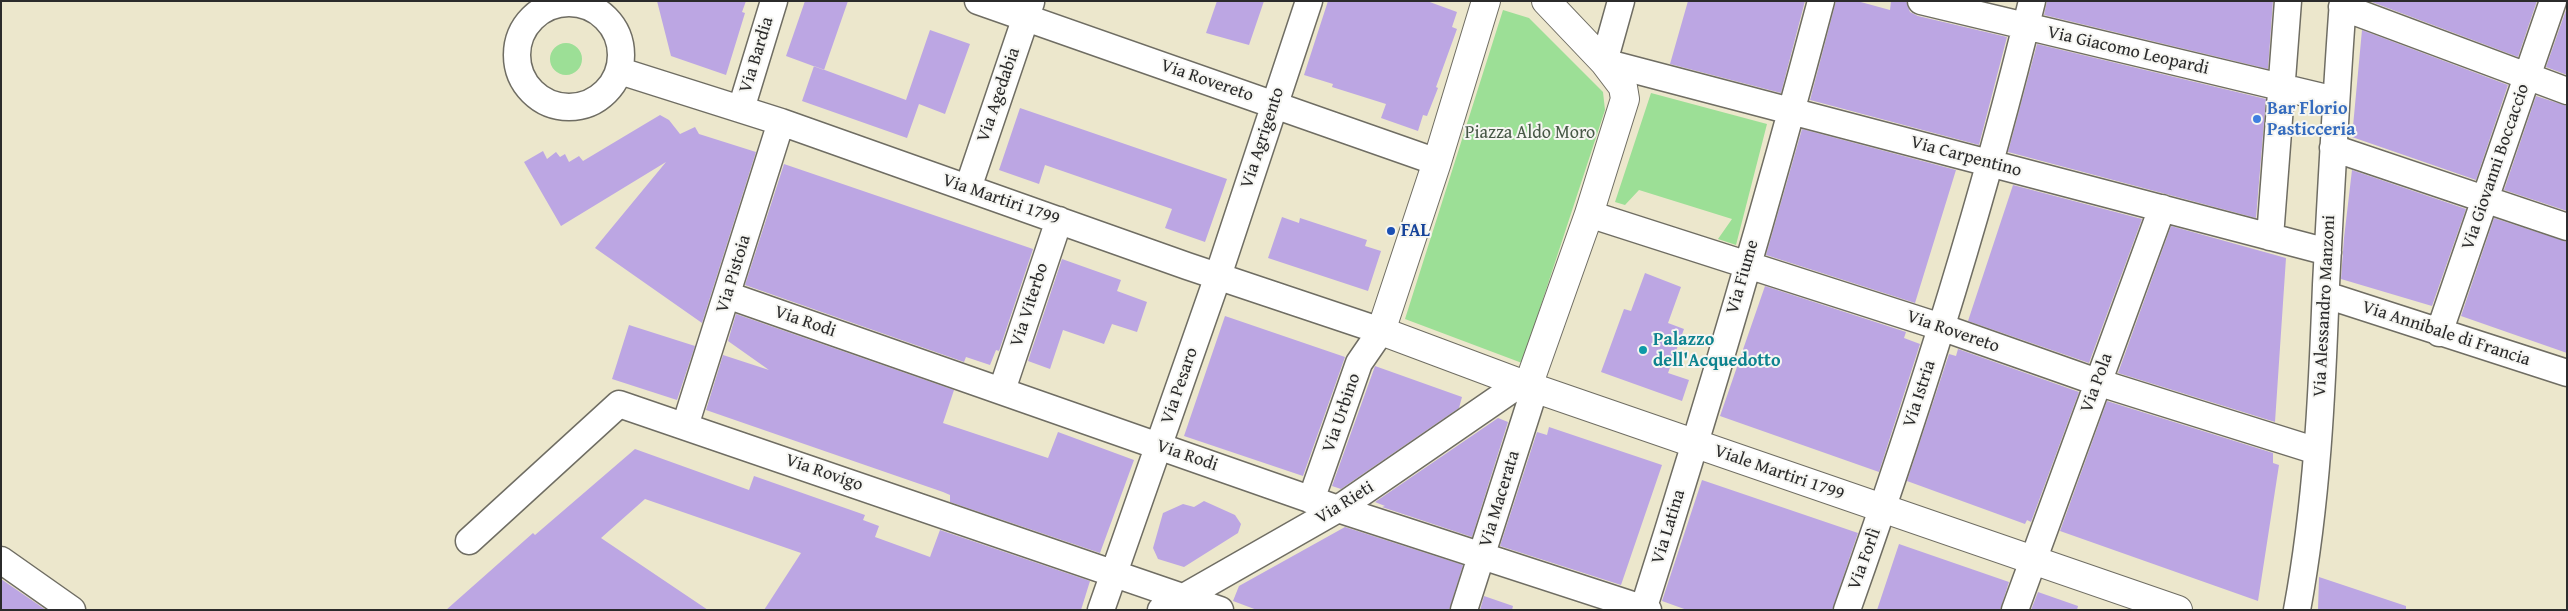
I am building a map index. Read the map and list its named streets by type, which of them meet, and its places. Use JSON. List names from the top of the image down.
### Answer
{
  "streets": {
    "street": [
      "Via Giacomo Leopardi",
      "Via Bardia",
      "Via Rovereto",
      "Via Agedabia",
      "Via Agrigento",
      "Via Carpentino",
      "Via Giovanni Boccaccio",
      "Via Martiri 1799",
      "Via Pistoia",
      "Via Fiume",
      "Via Viterbo",
      "Via Alessandro Manzoni",
      "Via Rodi",
      "Via Annibale di Francia",
      "Via Pola",
      "Via Pesaro",
      "Via Istria",
      "Via Urbino",
      "Via Rovigo",
      "Viale Martiri 1799",
      "Via Macerata",
      "Via Rieti",
      "Via Latina",
      "Via Forlì"
    ]
  },
  "crossings": [
    ["Via Giacomo Leopardi", "Via Alessandro Manzoni"],
    ["Via Giacomo Leopardi", "Via Istria"],
    ["Via Bardia", "Via Martiri 1799"],
    ["Via Rovereto", "Via Agedabia"],
    ["Via Rovereto", "Via Agrigento"],
    ["Via Rovereto", "Via Fiume"],
    ["Via Rovereto", "Via Alessandro Manzoni"],
    ["Via Rovereto", "Via Pola"],
    ["Via Rovereto", "Via Istria"],
    ["Via Agedabia", "Via Martiri 1799"],
    ["Via Agrigento", "Via Martiri 1799"],
    ["Via Agrigento", "Via Pesaro"],
    ["Via Carpentino", "Via Fiume"],
    ["Via Carpentino", "Via Alessandro Manzoni"],
    ["Via Carpentino", "Via Pola"],
    ["Via Carpentino", "Via Istria"],
    ["Via Giovanni Boccaccio", "Via Annibale di Francia"],
    ["Via Martiri 1799", "Via Pistoia"],
    ["Via Martiri 1799", "Via Viterbo"],
    ["Via Martiri 1799", "Via Pesaro"],
    ["Via Martiri 1799", "Via Urbino"],
    ["Via Martiri 1799", "Viale Martiri 1799"],
    ["Via Pistoia", "Via Rodi"],
    ["Via Pistoia", "Via Rovigo"],
    ["Via Fiume", "Viale Martiri 1799"],
    ["Via Fiume", "Via Latina"],
    ["Via Viterbo", "Via Rodi"],
    ["Via Alessandro Manzoni", "Via Annibale di Francia"],
    ["Via Rodi", "Via Pesaro"],
    ["Via Rodi", "Via Urbino"],
    ["Via Rodi", "Via Macerata"],
    ["Via Rodi", "Via Rieti"],
    ["Via Rodi", "Via Latina"],
    ["Via Pola", "Viale Martiri 1799"],
    ["Via Pesaro", "Via Rovigo"],
    ["Via Istria", "Viale Martiri 1799"],
    ["Via Istria", "Via Forlì"],
    ["Via Urbino", "Viale Martiri 1799"],
    ["Via Rovigo", "Via Rieti"],
    ["Viale Martiri 1799", "Via Macerata"],
    ["Viale Martiri 1799", "Via Rieti"],
    ["Viale Martiri 1799", "Via Latina"],
    ["Viale Martiri 1799", "Via Forlì"],
    ["Via Macerata", "Via Rieti"]
  ],
  "parks": ["Piazza Aldo Moro"],
  "places": ["Bar Florio Pasticceria", "FAL", "Palazzo dell'Acquedotto"]
}
